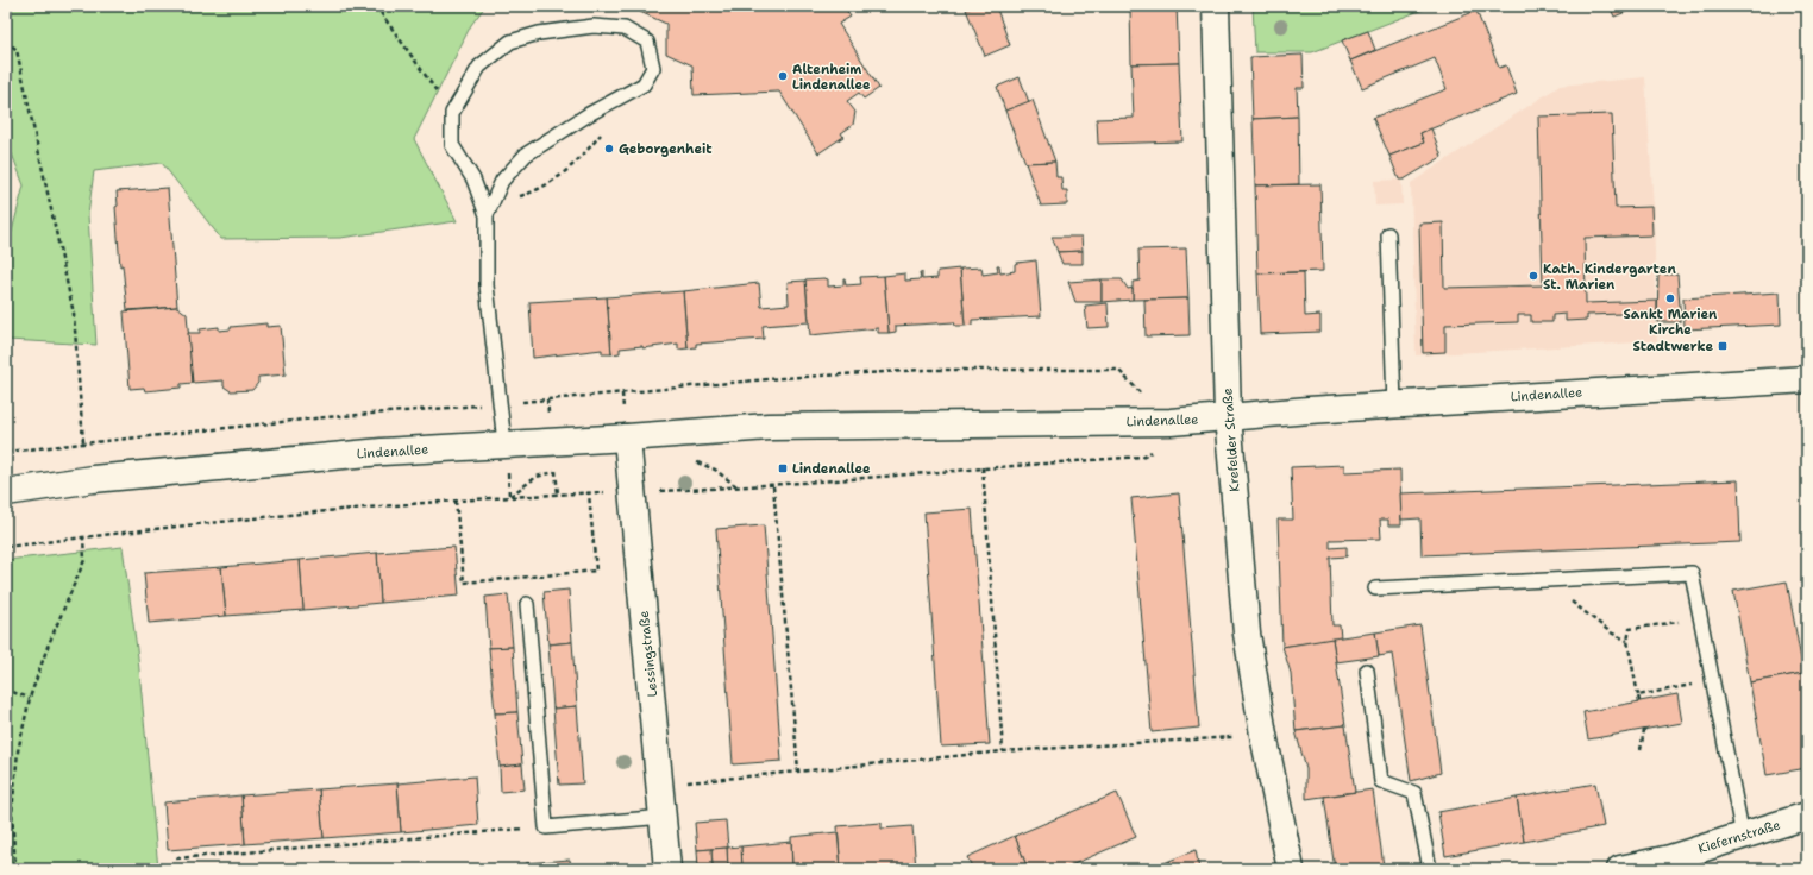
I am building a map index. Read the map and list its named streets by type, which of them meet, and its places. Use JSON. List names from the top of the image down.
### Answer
{
  "streets": {
    "street": [
      "Lindenallee",
      "Krefelder Straße",
      "Lessingstraße",
      "Kiefernstraße"
    ]
  },
  "crossings": [
    ["Lindenallee", "Krefelder Straße"],
    ["Lindenallee", "Lessingstraße"]
  ],
  "places": {
    "other": [
      "Altenheim Lindenallee",
      "Geborgenheit",
      "Kath. Kindergarten St. Marien",
      "Sankt Marien Kirche"
    ],
    "transit": ["Stadtwerke", "Lindenallee"]
  }
}
